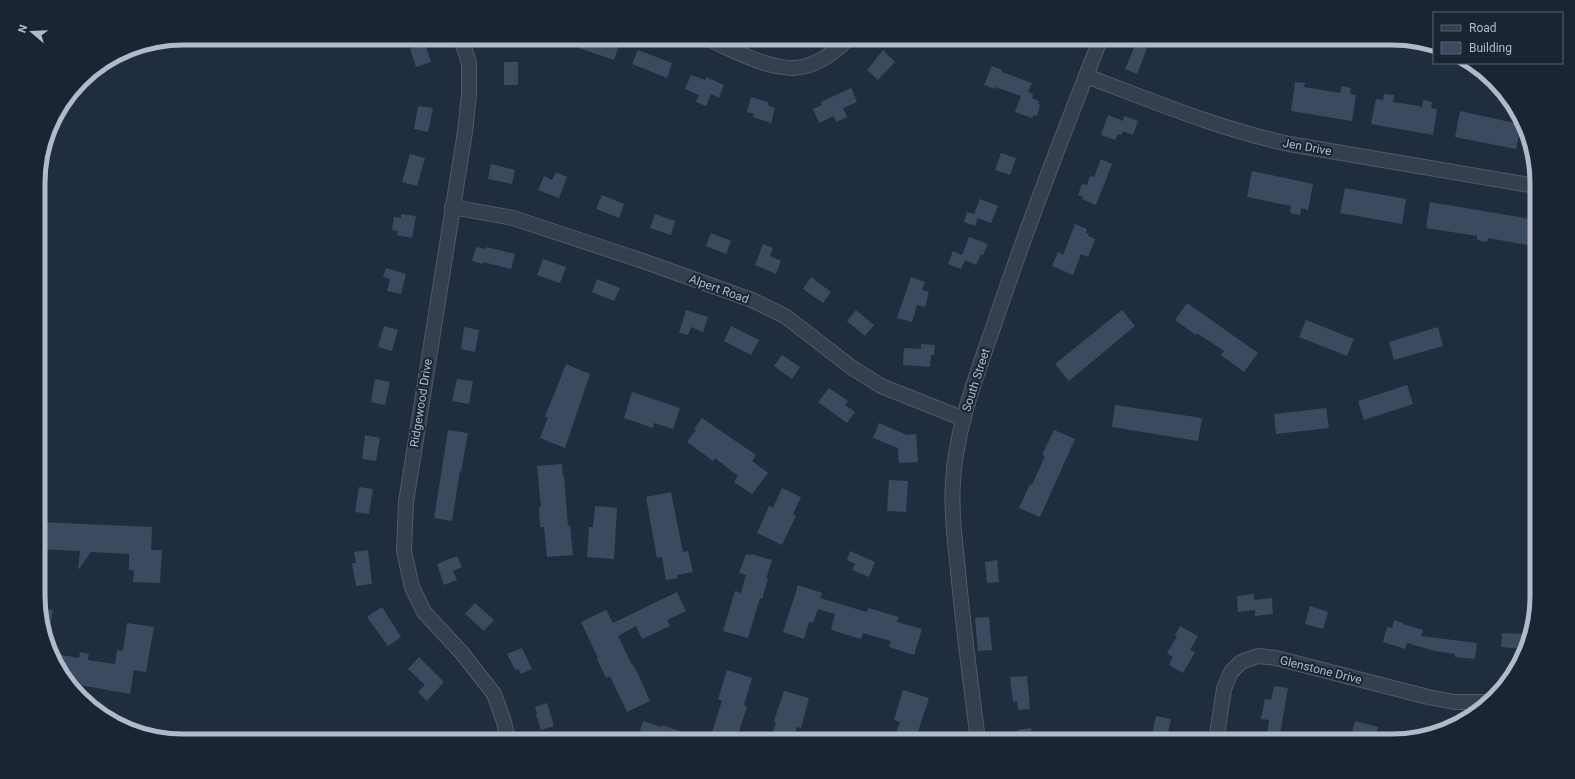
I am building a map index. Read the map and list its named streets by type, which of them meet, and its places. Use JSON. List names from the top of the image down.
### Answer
{
  "streets": {
    "street": [
      "Jen Drive",
      "Alpert Road",
      "South Street",
      "Ridgewood Drive",
      "Glenstone Drive"
    ]
  },
  "crossings": [
    ["Jen Drive", "South Street"],
    ["Alpert Road", "South Street"],
    ["Alpert Road", "Ridgewood Drive"]
  ],
  "legend": ["Road", "Building"],
  "north": "left"
}
